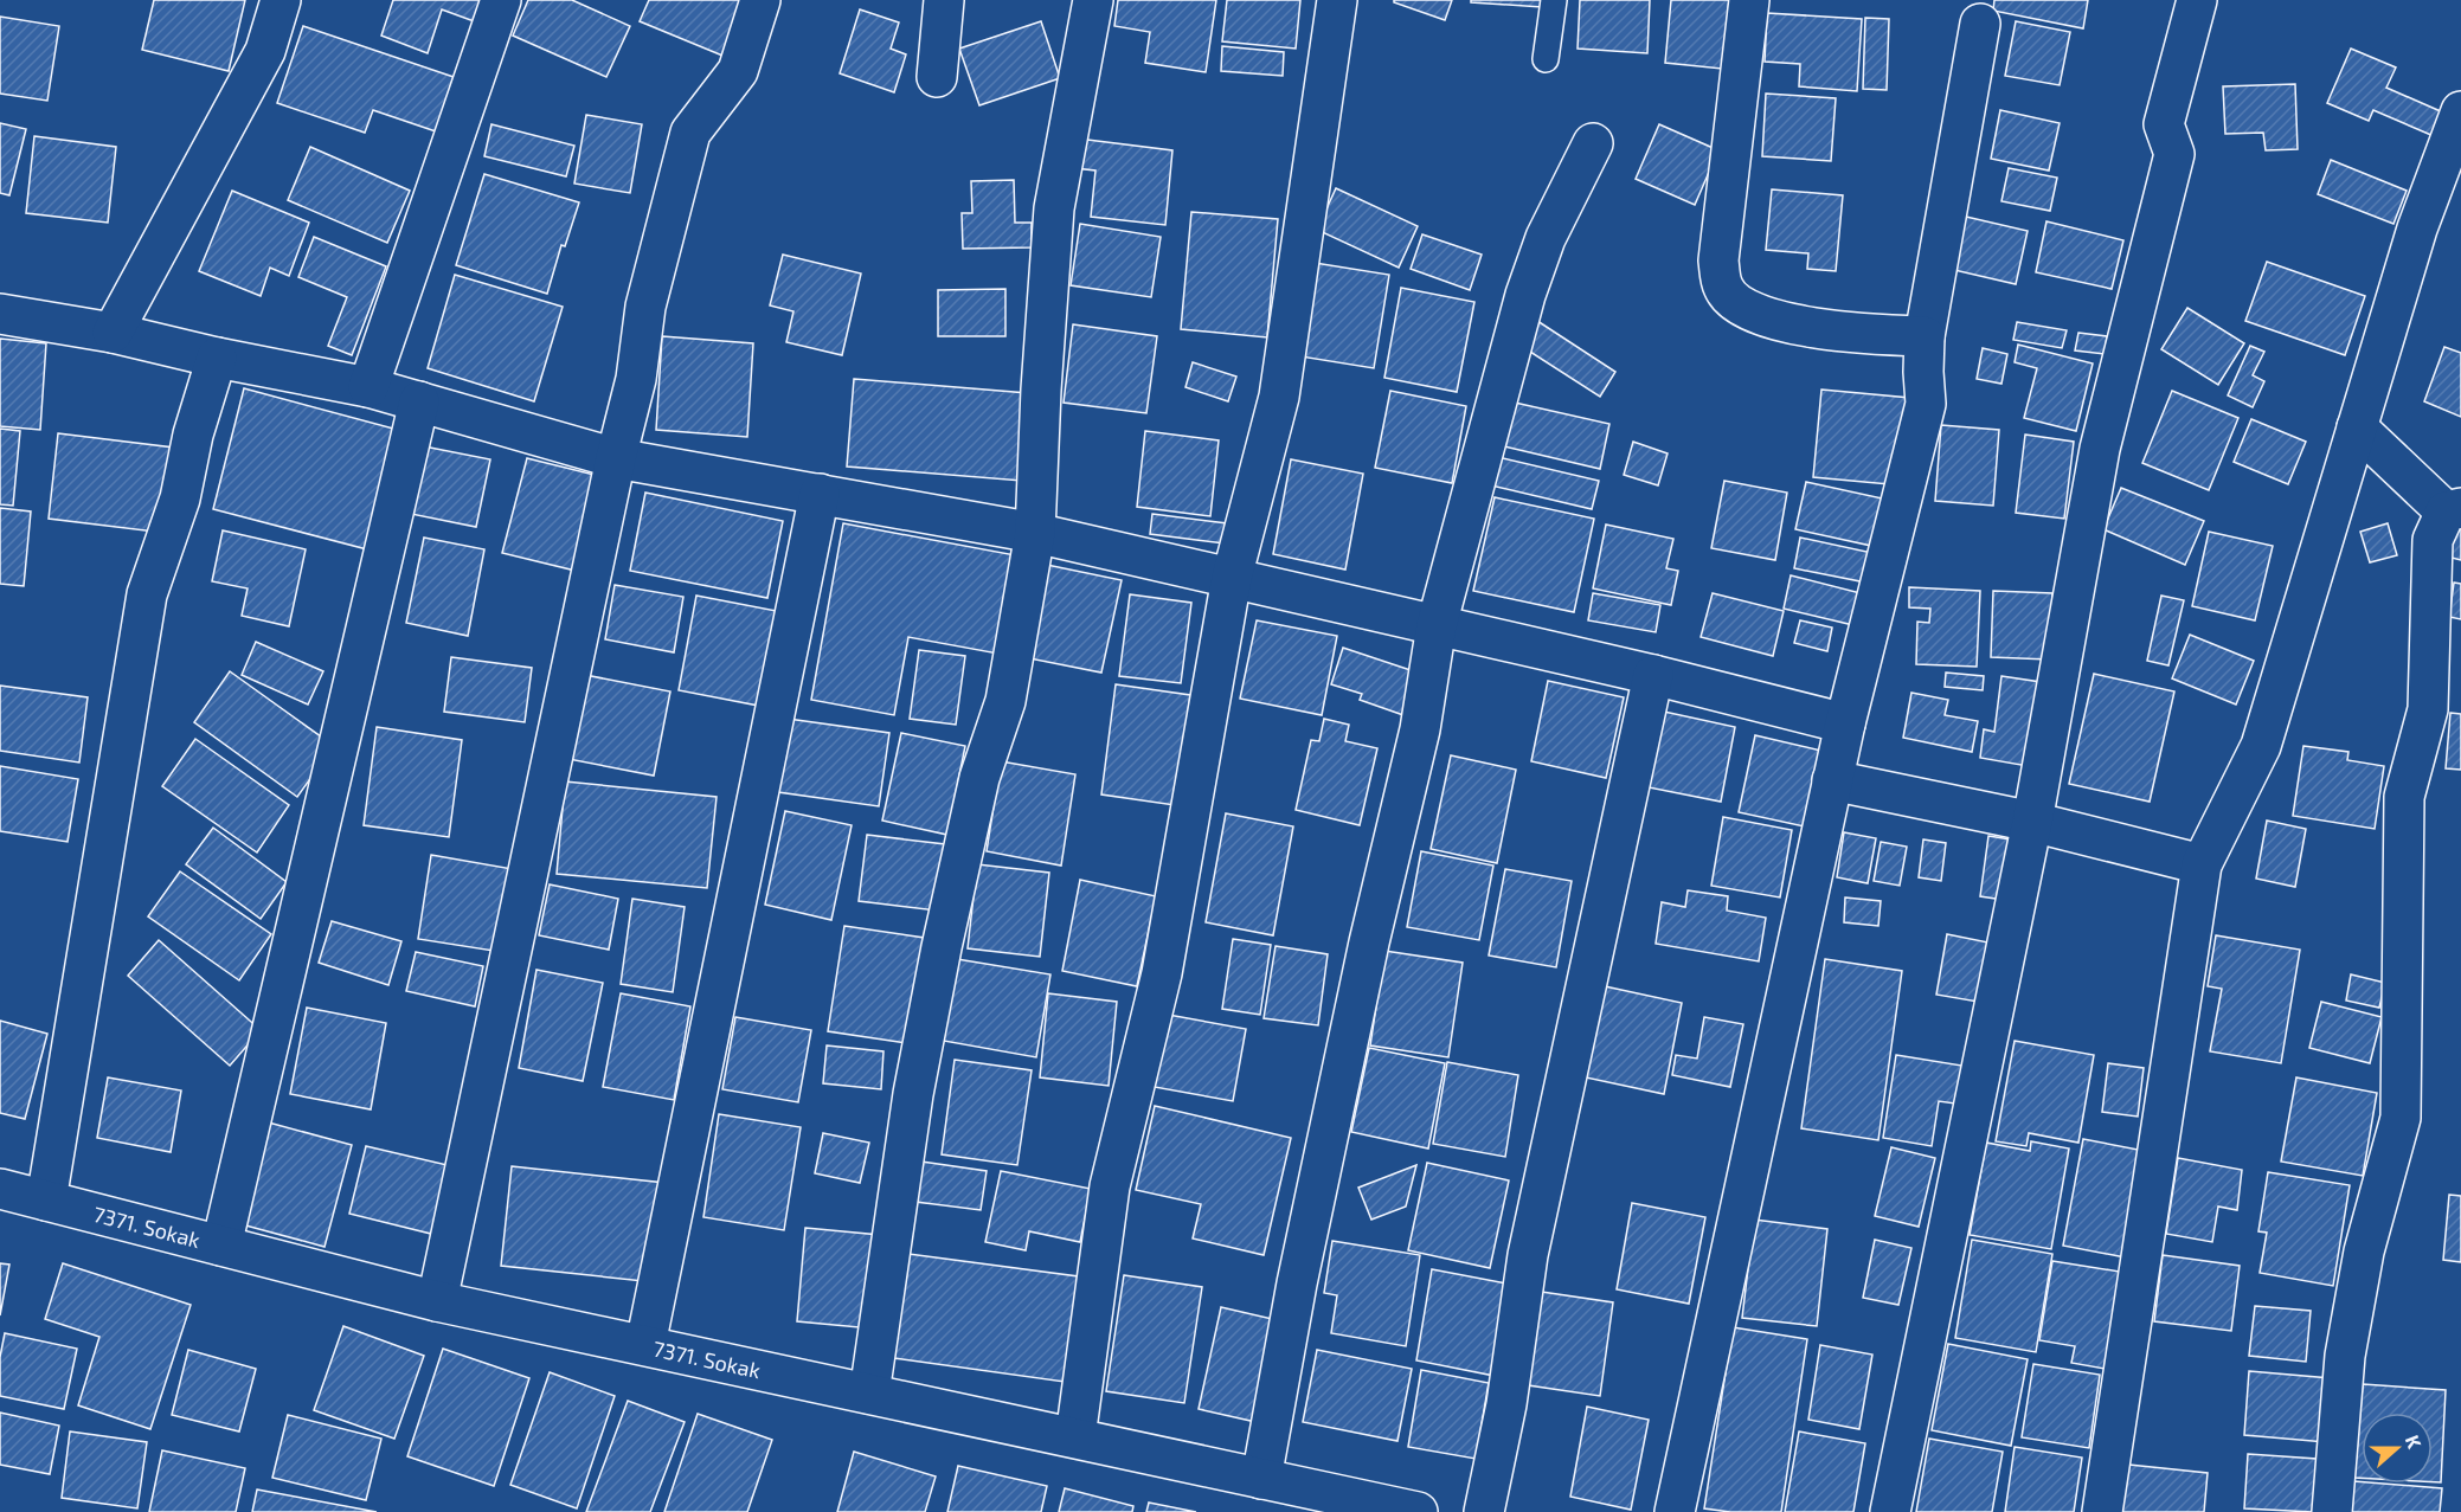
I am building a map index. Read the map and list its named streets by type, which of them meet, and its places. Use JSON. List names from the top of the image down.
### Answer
{
  "streets": {
    "street": ["7371. Sokak"]
  },
  "north": "right"
}
